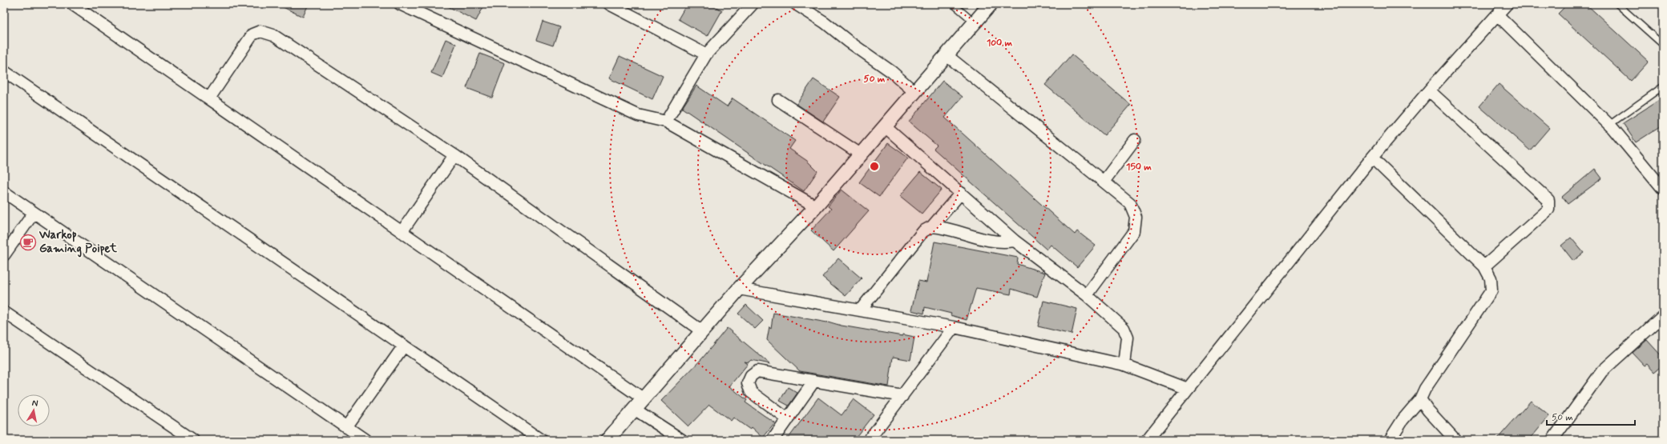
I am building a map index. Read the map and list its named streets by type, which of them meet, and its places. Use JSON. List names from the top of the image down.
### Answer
{
  "places": {
    "cafe": ["Warkop Gaming Poipet"]
  },
  "scale_bar": "50 m",
  "north": "top",
  "rings": ["100 m", "50 m", "150 m"]
}
